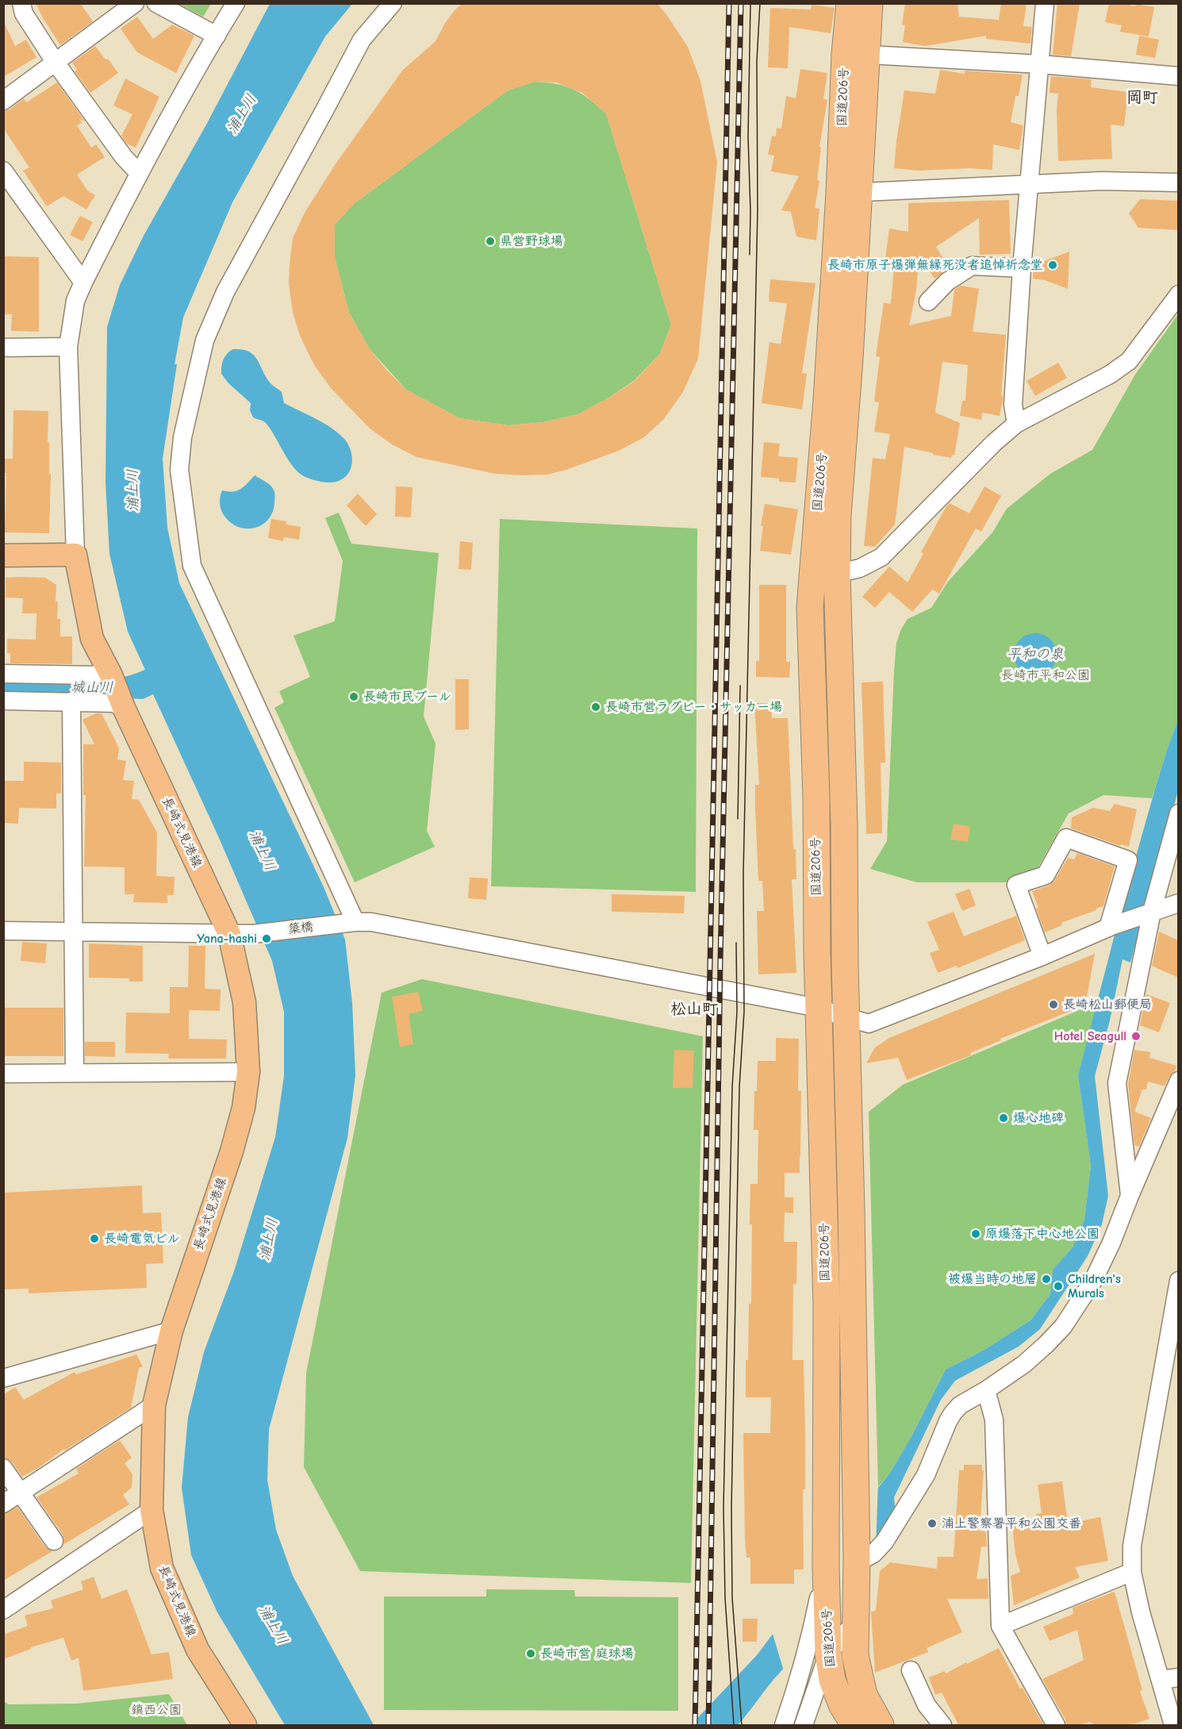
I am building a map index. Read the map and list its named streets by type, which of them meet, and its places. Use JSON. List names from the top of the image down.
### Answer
{
  "streets": {
    "highway": ["国道206号"],
    "main road": ["長崎式見港線"],
    "street": ["簗橋"]
  },
  "crossings": [
    ["国道206号", "簗橋"],
    ["長崎式見港線", "簗橋"]
  ],
  "districts": ["岡町", "松山町"],
  "water": ["浦上川", "平和の泉", "城山川"],
  "parks": ["長崎市平和公園", "鎮西公園"],
  "places": [
    "県営野球場",
    "長崎市原子爆弾無縁死没者追悼祈念堂",
    "長崎市民プール",
    "長崎市営ラグビー・サッカー場",
    "Yana-hashi",
    "長崎松山郵便局",
    "Hotel Seagull",
    "爆心地碑",
    "原爆落下中心地公園",
    "長崎電気ビル",
    "被爆当時の地層",
    "Children's Murals",
    "浦上警察署平和公園交番",
    "長崎市営 庭球場"
  ]
}
